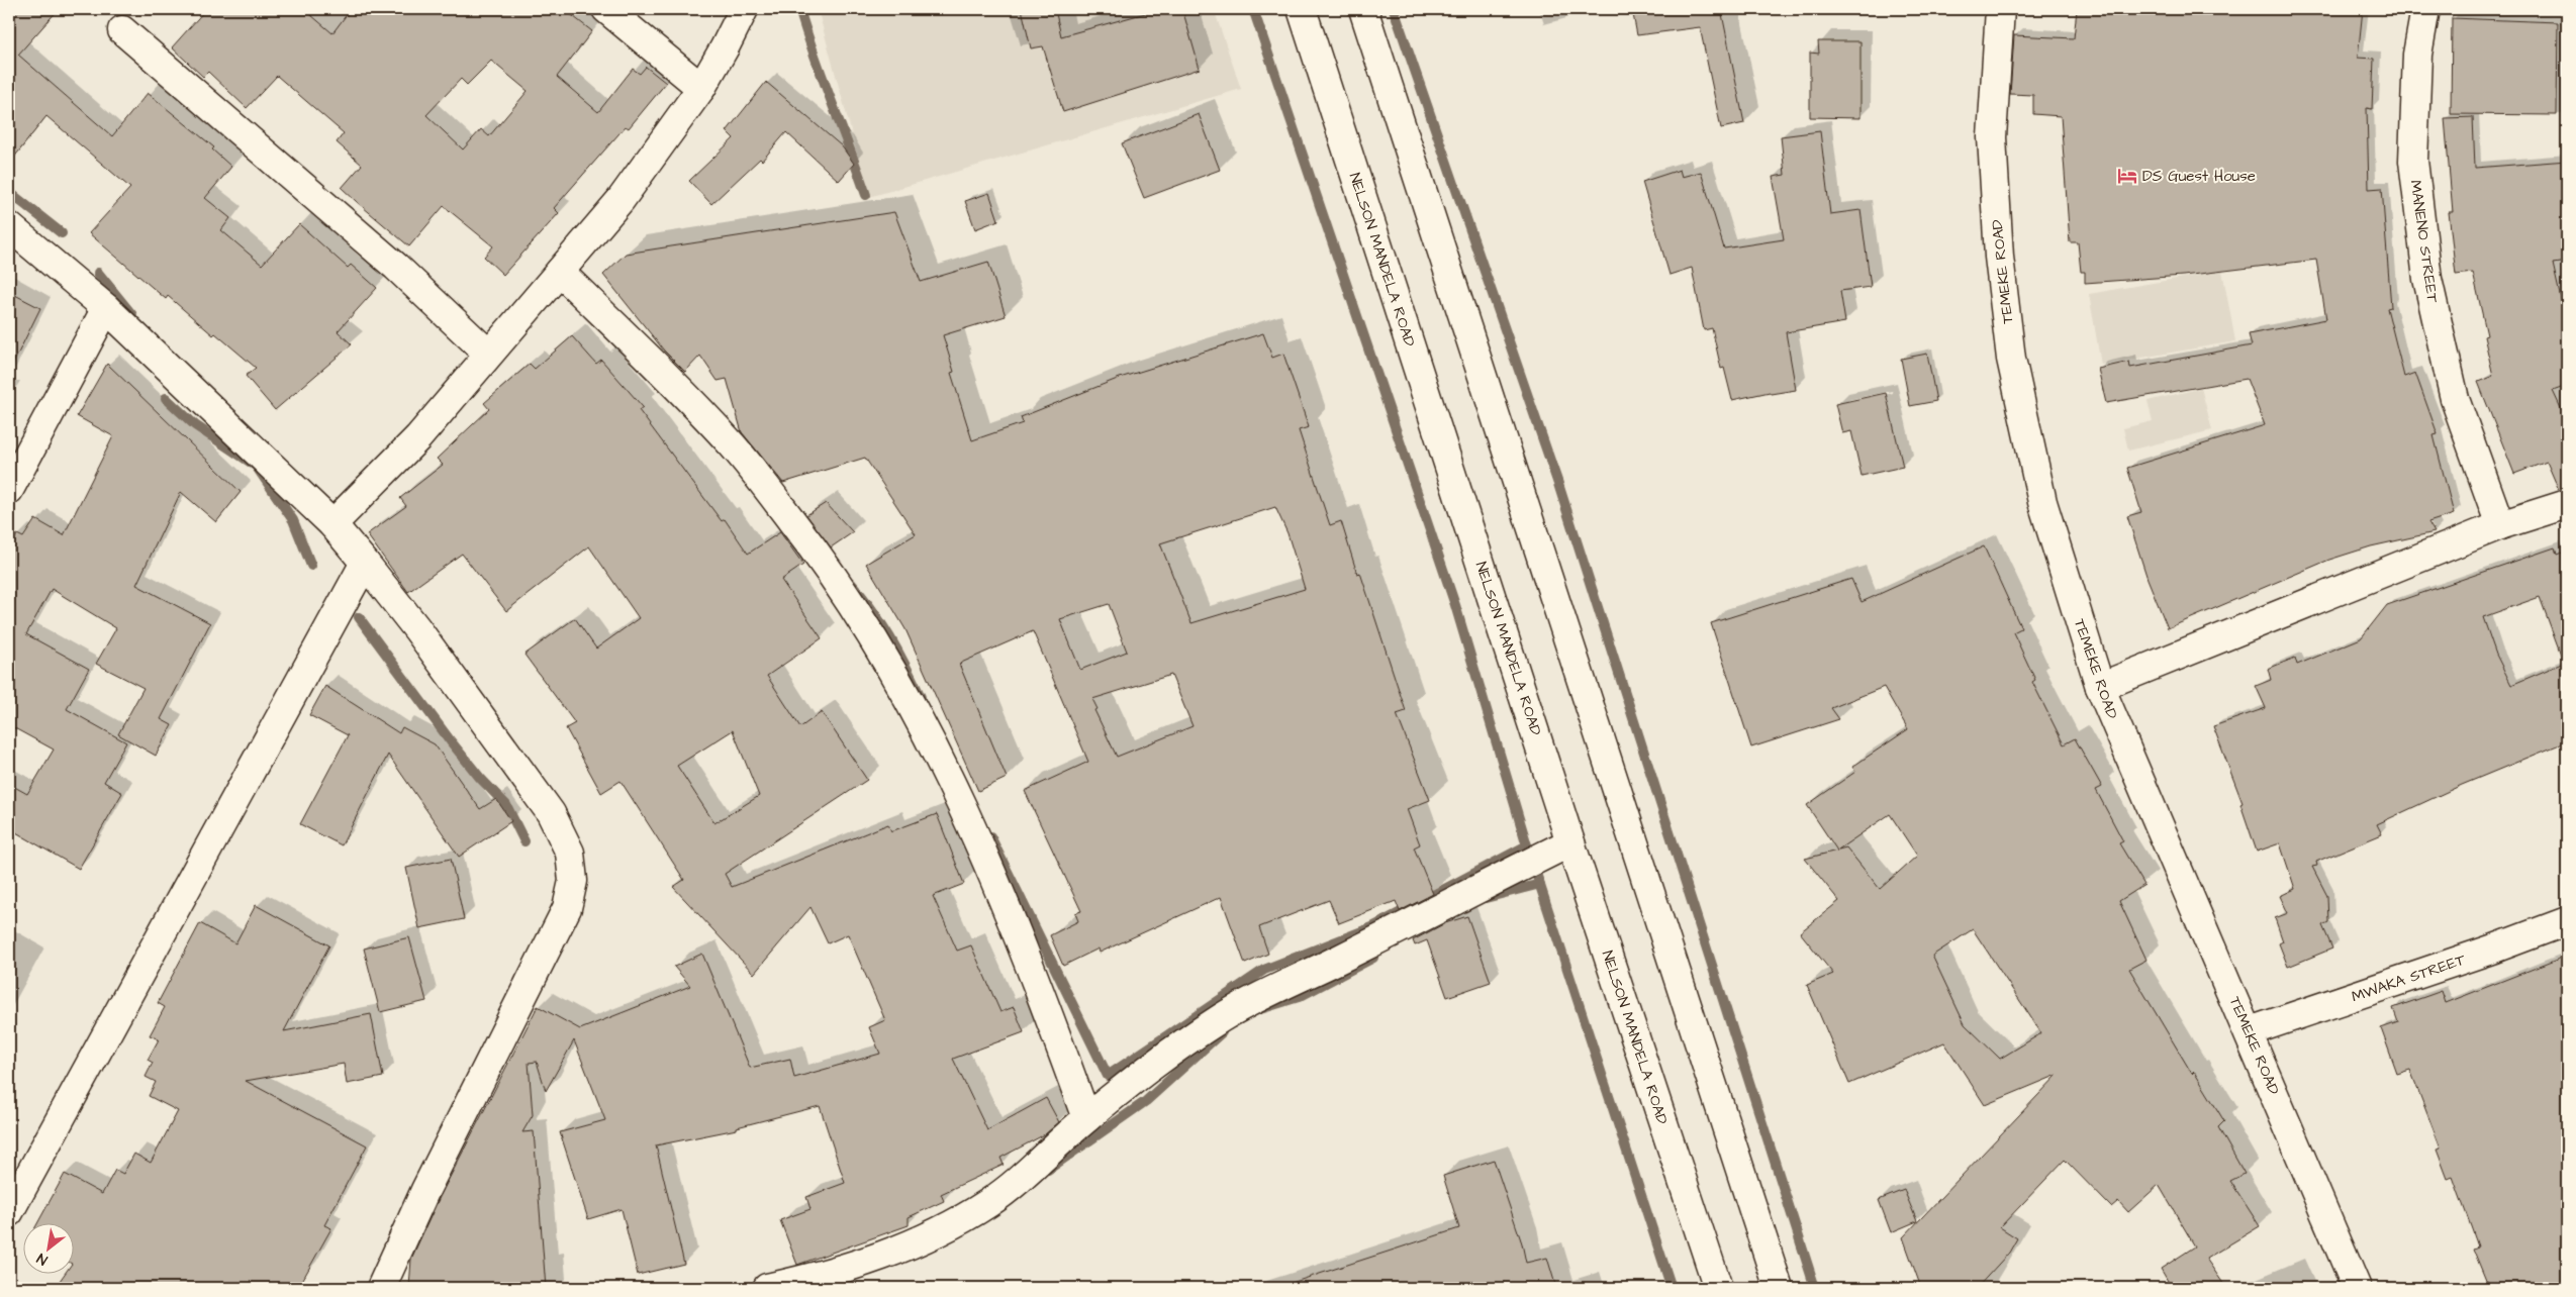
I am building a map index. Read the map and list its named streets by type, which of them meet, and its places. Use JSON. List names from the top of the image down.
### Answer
{
  "streets": {
    "street": [
      "MANENO STREET",
      "NELSON MANDELA ROAD",
      "TEMEKE ROAD",
      "MWAKA STREET"
    ]
  },
  "crossings": [
    ["TEMEKE ROAD", "MWAKA STREET"]
  ],
  "places": {
    "hotel": ["DS Guest House"]
  },
  "north": "bottom left"
}
